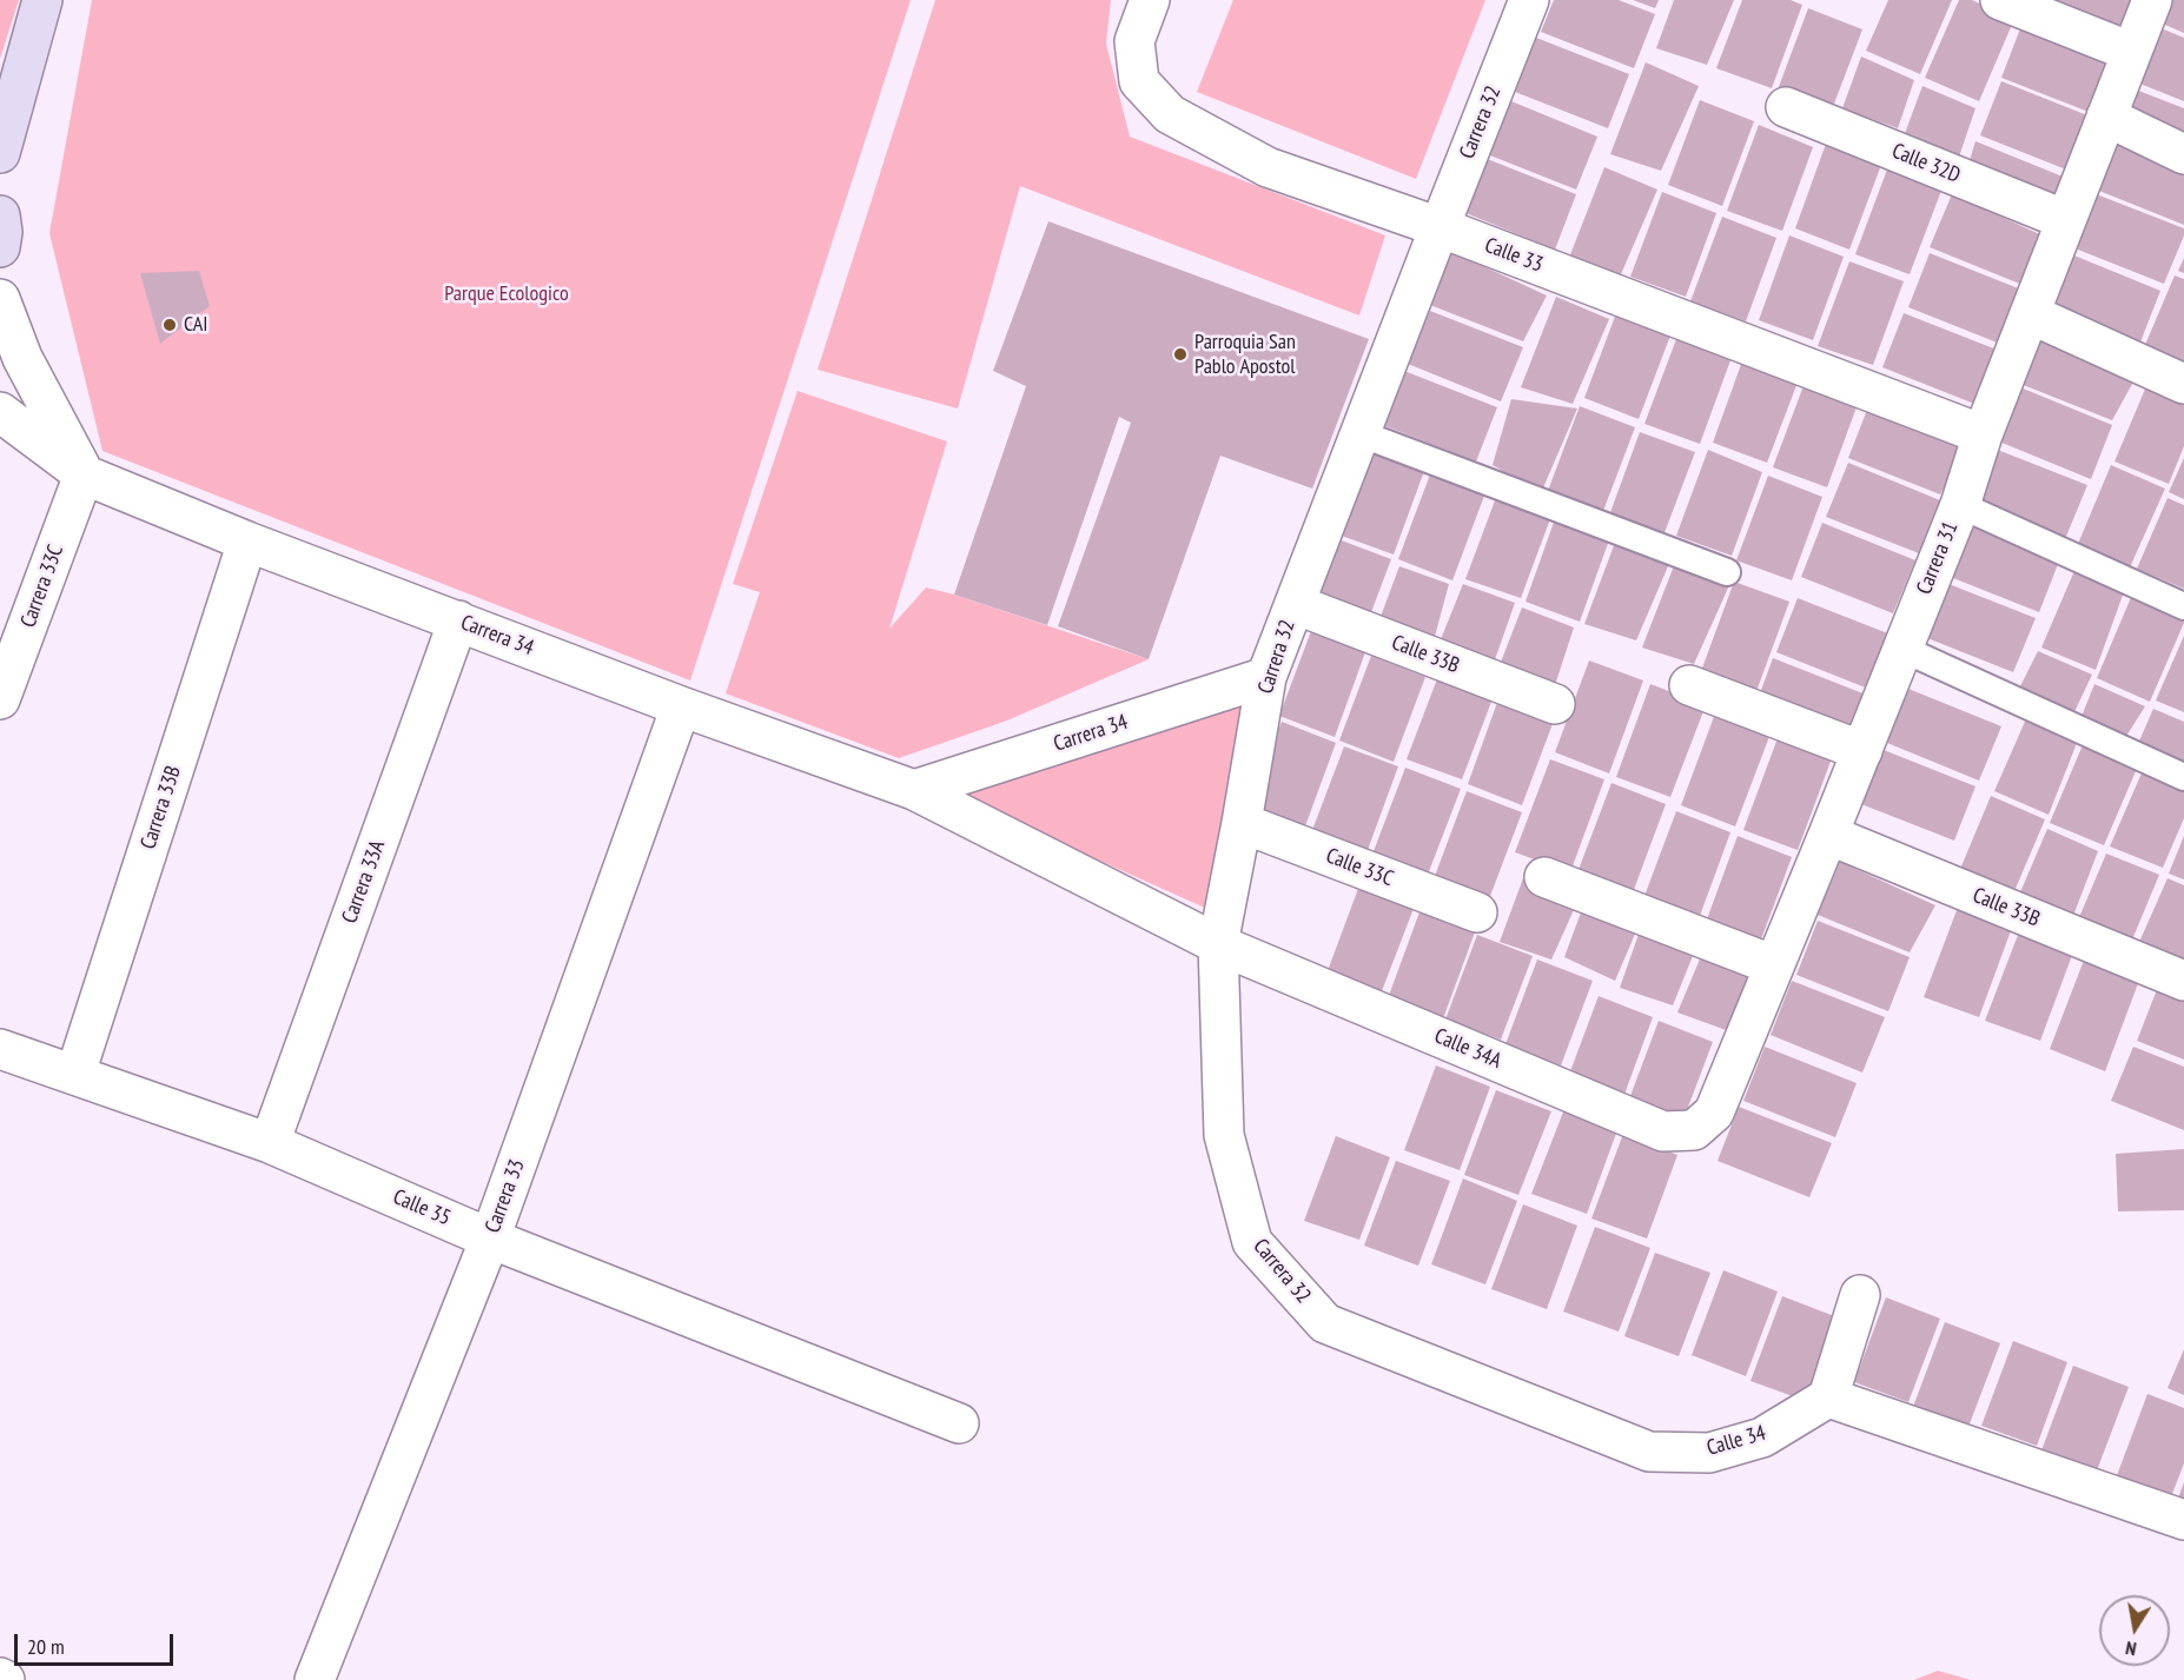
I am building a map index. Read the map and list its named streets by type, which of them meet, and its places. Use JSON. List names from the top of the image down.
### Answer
{
  "streets": {
    "street": [
      "Carrera 32",
      "Calle 32D",
      "Calle 33",
      "Carrera 31",
      "Carrera 33C",
      "Carrera 34",
      "Calle 33B",
      "Carrera 33B",
      "Calle 33C",
      "Carrera 33A",
      "Calle 34A",
      "Carrera 33",
      "Calle 35",
      "Calle 34"
    ]
  },
  "crossings": [
    ["Carrera 32", "Calle 33"],
    ["Carrera 32", "Carrera 34"],
    ["Carrera 32", "Calle 33B"],
    ["Carrera 32", "Calle 33C"],
    ["Carrera 32", "Calle 34A"],
    ["Carrera 32", "Calle 34"],
    ["Calle 32D", "Carrera 31"],
    ["Calle 33", "Carrera 31"],
    ["Carrera 31", "Calle 33B"],
    ["Carrera 31", "Calle 34A"],
    ["Carrera 33C", "Carrera 34"],
    ["Carrera 34", "Carrera 33B"],
    ["Carrera 34", "Carrera 33A"],
    ["Carrera 34", "Calle 34A"],
    ["Carrera 34", "Carrera 33"],
    ["Carrera 33B", "Calle 35"],
    ["Carrera 33A", "Calle 35"],
    ["Carrera 33", "Calle 35"]
  ],
  "parks": ["Parque Ecologico"],
  "places": ["CAI", "Parroquia San Pablo Apostol"],
  "scale_bar": "20 m",
  "north": "bottom"
}
